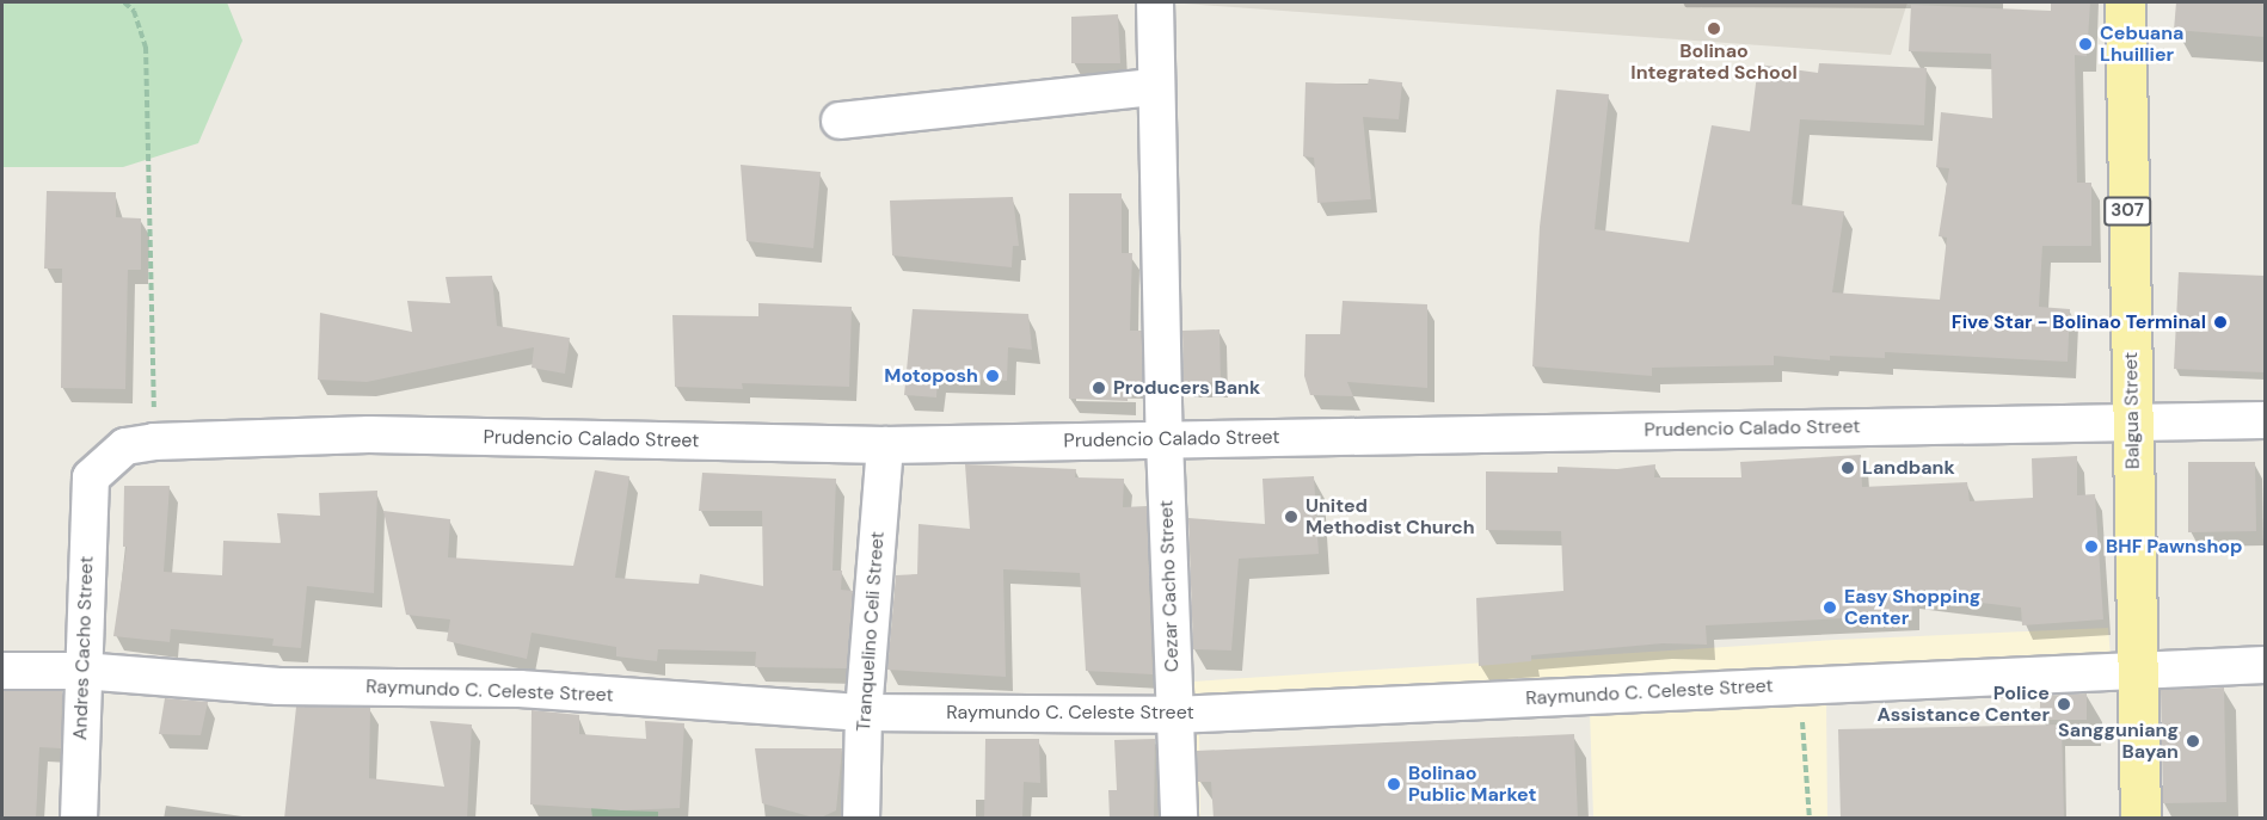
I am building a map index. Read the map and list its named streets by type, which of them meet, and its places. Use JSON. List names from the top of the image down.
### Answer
{
  "streets": {
    "main road": ["307", "Balgua Street"],
    "street": [
      "Prudencio Calado Street",
      "Cezar Cacho Street",
      "Tranquelino Celi Street",
      "Andres Cacho Street",
      "Raymundo C. Celeste Street"
    ]
  },
  "crossings": [
    ["Balgua Street", "Prudencio Calado Street"],
    ["Balgua Street", "Raymundo C. Celeste Street"],
    ["Prudencio Calado Street", "Cezar Cacho Street"],
    ["Prudencio Calado Street", "Tranquelino Celi Street"],
    ["Prudencio Calado Street", "Andres Cacho Street"],
    ["Cezar Cacho Street", "Raymundo C. Celeste Street"],
    ["Tranquelino Celi Street", "Raymundo C. Celeste Street"],
    ["Andres Cacho Street", "Raymundo C. Celeste Street"]
  ],
  "places": [
    "Bolinao Integrated School",
    "Cebuana Lhuillier",
    "Five Star - Bolinao Terminal",
    "Motoposh",
    "Producers Bank",
    "Landbank",
    "United Methodist Church",
    "BHF Pawnshop",
    "Easy Shopping Center",
    "Police Assistance Center",
    "Sangguniang Bayan",
    "Bolinao Public Market"
  ]
}
